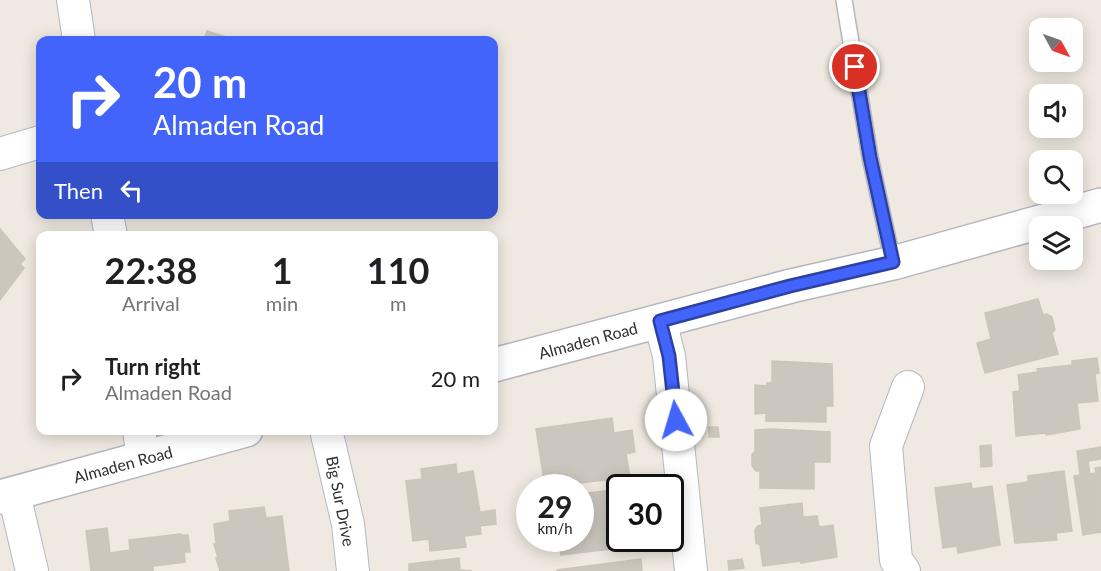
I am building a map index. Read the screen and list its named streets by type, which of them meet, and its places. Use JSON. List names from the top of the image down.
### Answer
{
  "streets": {
    "street": ["Almaden Road", "Big Sur Drive"]
  },
  "north": "bottom right",
  "page": {
    "turn": ["20 m", "Almaden Road"],
    "then": "Then",
    "eta": [
      "22:38",
      "Arrival",
      "1",
      "min",
      "110",
      "m"
    ],
    "list": [
      {
        "name": "Turn right",
        "note": "Almaden Road",
        "value": "20 m"
      }
    ],
    "speed": "29 km/h",
    "limit": "30"
  }
}
